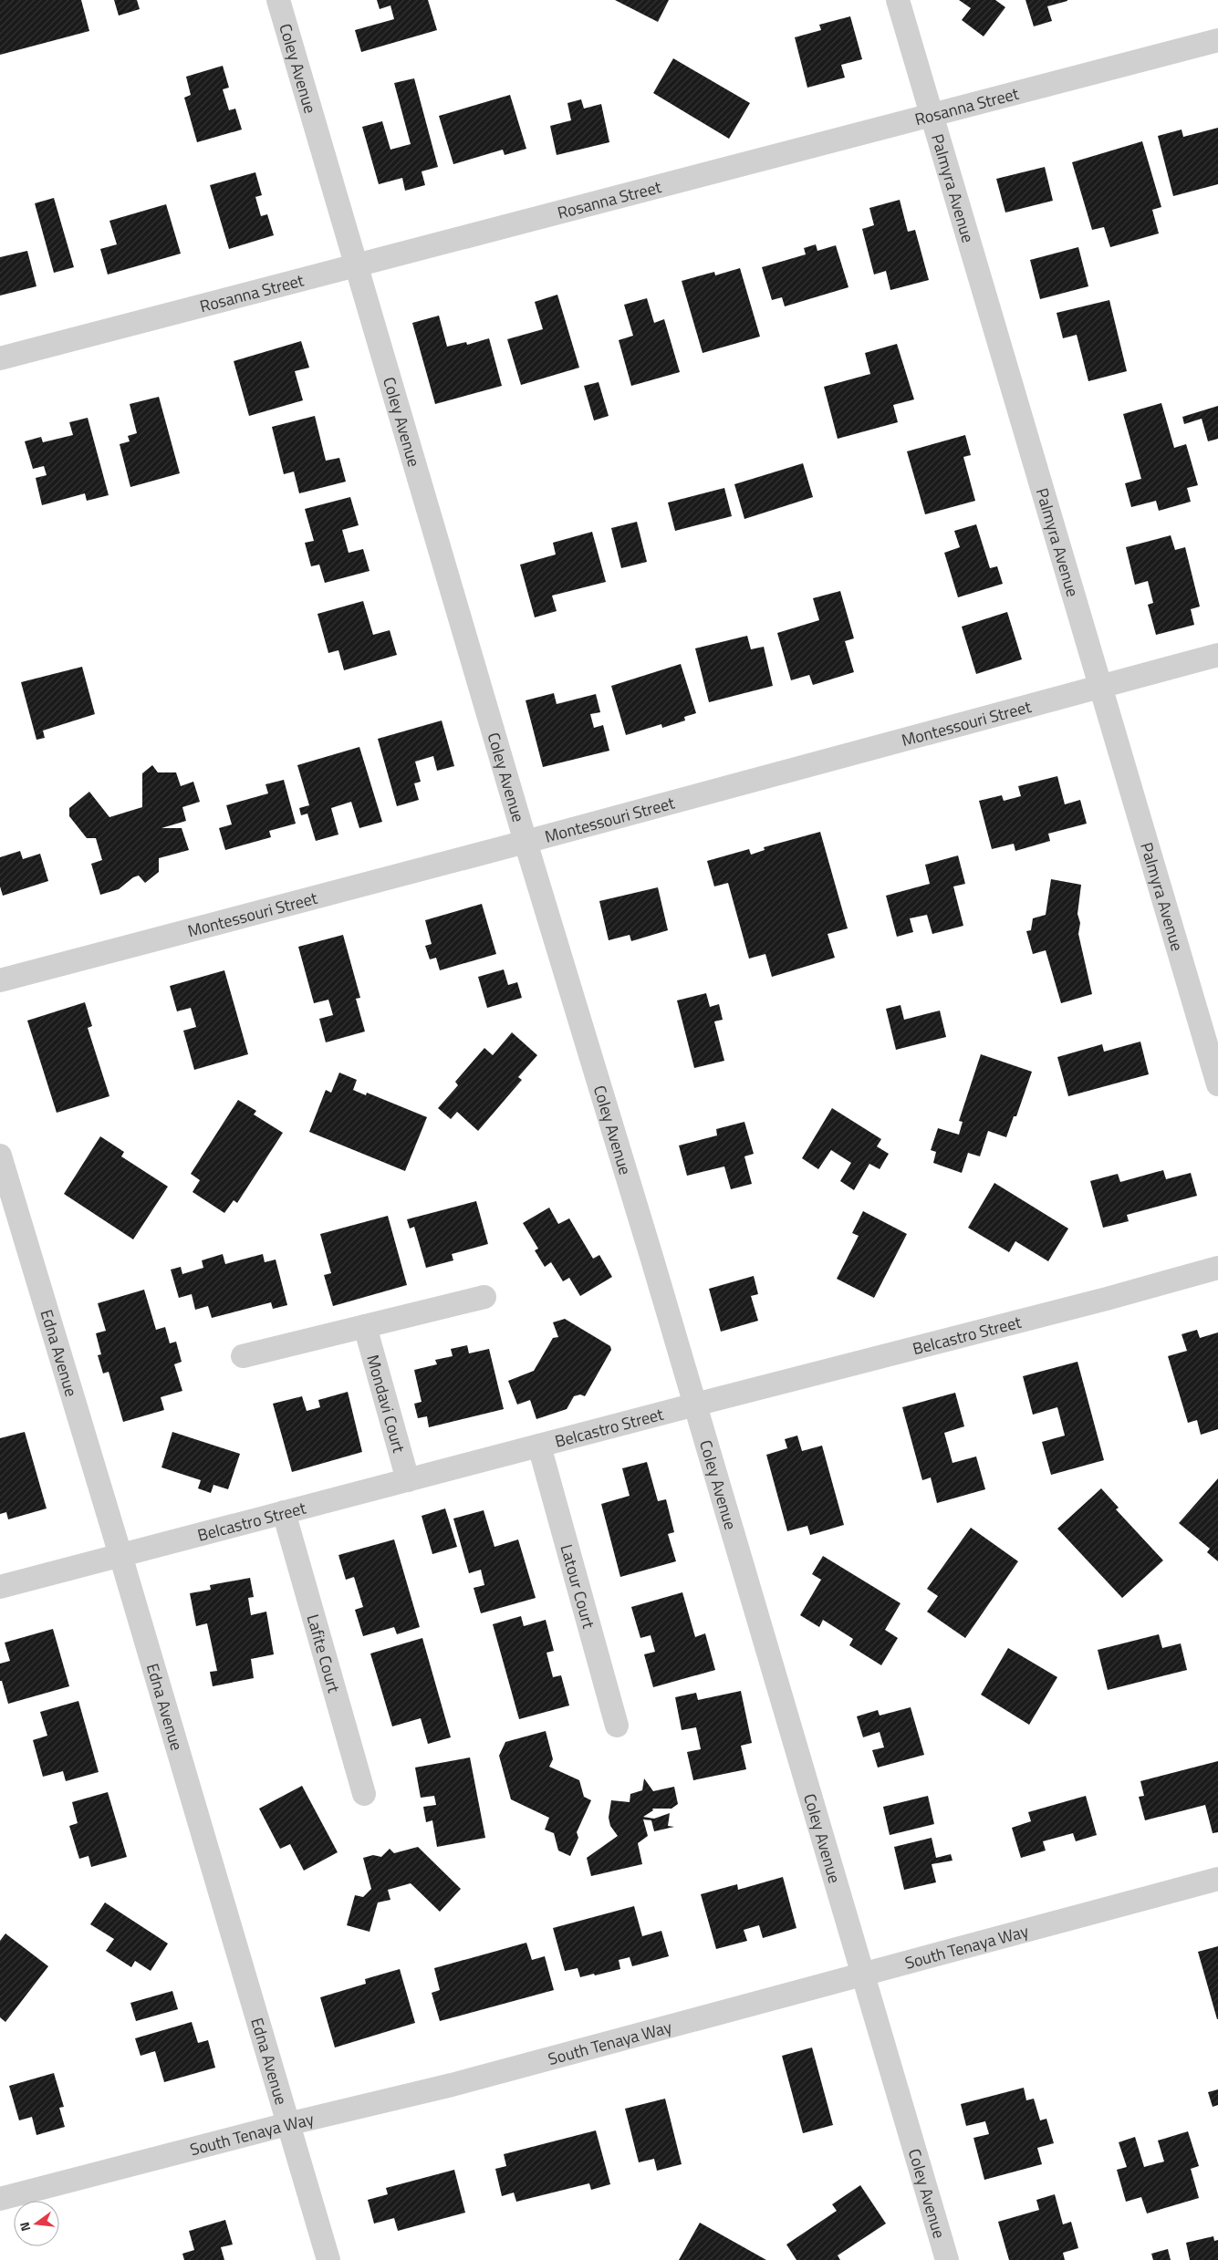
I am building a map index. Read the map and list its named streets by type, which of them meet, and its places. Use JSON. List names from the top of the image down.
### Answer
{
  "streets": {
    "street": [
      "Coley Avenue",
      "Rosanna Street",
      "Palmyra Avenue",
      "Montessouri Street",
      "Belcastro Street",
      "Edna Avenue",
      "Mondavi Court",
      "Latour Court",
      "Lafite Court",
      "South Tenaya Way"
    ]
  },
  "crossings": [
    ["Coley Avenue", "Rosanna Street"],
    ["Coley Avenue", "Montessouri Street"],
    ["Coley Avenue", "Belcastro Street"],
    ["Coley Avenue", "South Tenaya Way"],
    ["Rosanna Street", "Palmyra Avenue"],
    ["Palmyra Avenue", "Montessouri Street"],
    ["Belcastro Street", "Edna Avenue"],
    ["Belcastro Street", "Mondavi Court"],
    ["Belcastro Street", "Latour Court"],
    ["Belcastro Street", "Lafite Court"],
    ["Edna Avenue", "South Tenaya Way"]
  ],
  "north": "left"
}
